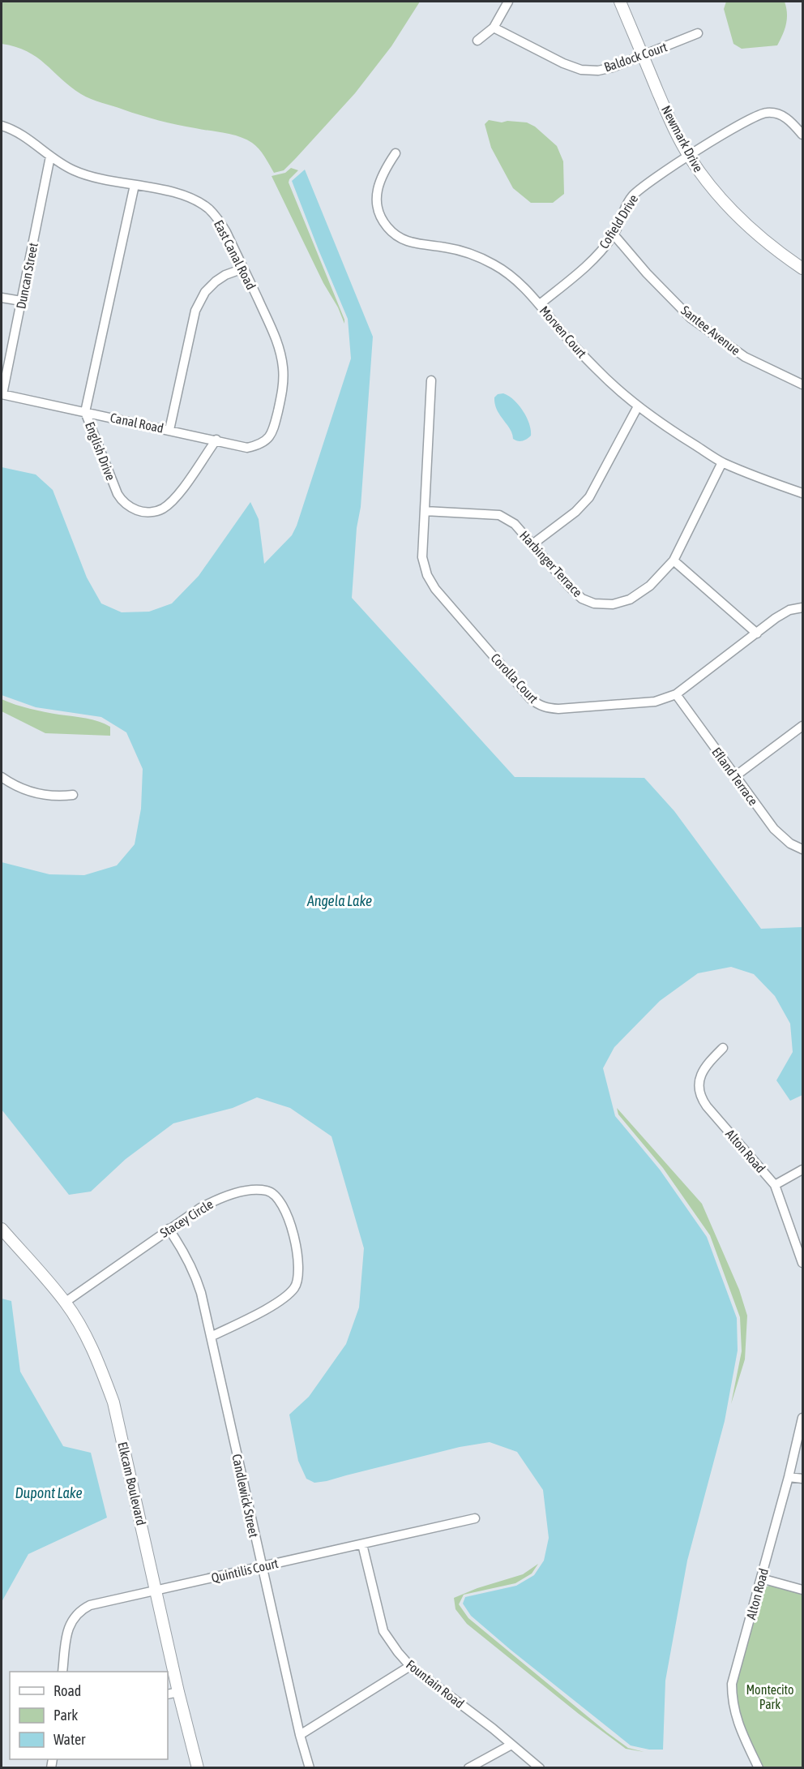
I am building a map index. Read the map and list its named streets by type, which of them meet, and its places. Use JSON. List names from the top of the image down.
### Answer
{
  "streets": {
    "street": [
      "Baldock Court",
      "Newmark Drive",
      "Cofield Drive",
      "East Canal Road",
      "Duncan Street",
      "Santee Avenue",
      "Morven Court",
      "Canal Road",
      "English Drive",
      "Harbinger Terrace",
      "Corolla Court",
      "Efland Terrace",
      "Alton Road",
      "Stacey Circle",
      "Elkcam Boulevard",
      "Candlewick Street",
      "Quintilis Court",
      "Fountain Road"
    ]
  },
  "crossings": [
    ["Baldock Court", "Newmark Drive"],
    ["Newmark Drive", "Cofield Drive"],
    ["Cofield Drive", "Santee Avenue"],
    ["Cofield Drive", "Morven Court"],
    ["East Canal Road", "Duncan Street"],
    ["East Canal Road", "Canal Road"],
    ["East Canal Road", "English Drive"],
    ["Duncan Street", "Canal Road"],
    ["Morven Court", "Harbinger Terrace"],
    ["Canal Road", "English Drive"],
    ["Harbinger Terrace", "Corolla Court"],
    ["Corolla Court", "Efland Terrace"],
    ["Stacey Circle", "Elkcam Boulevard"],
    ["Stacey Circle", "Candlewick Street"],
    ["Elkcam Boulevard", "Quintilis Court"],
    ["Candlewick Street", "Quintilis Court"],
    ["Quintilis Court", "Fountain Road"]
  ],
  "water": ["Angela Lake", "Dupont Lake"],
  "parks": ["Montecito Park"],
  "legend": ["Road", "Park", "Water"]
}
